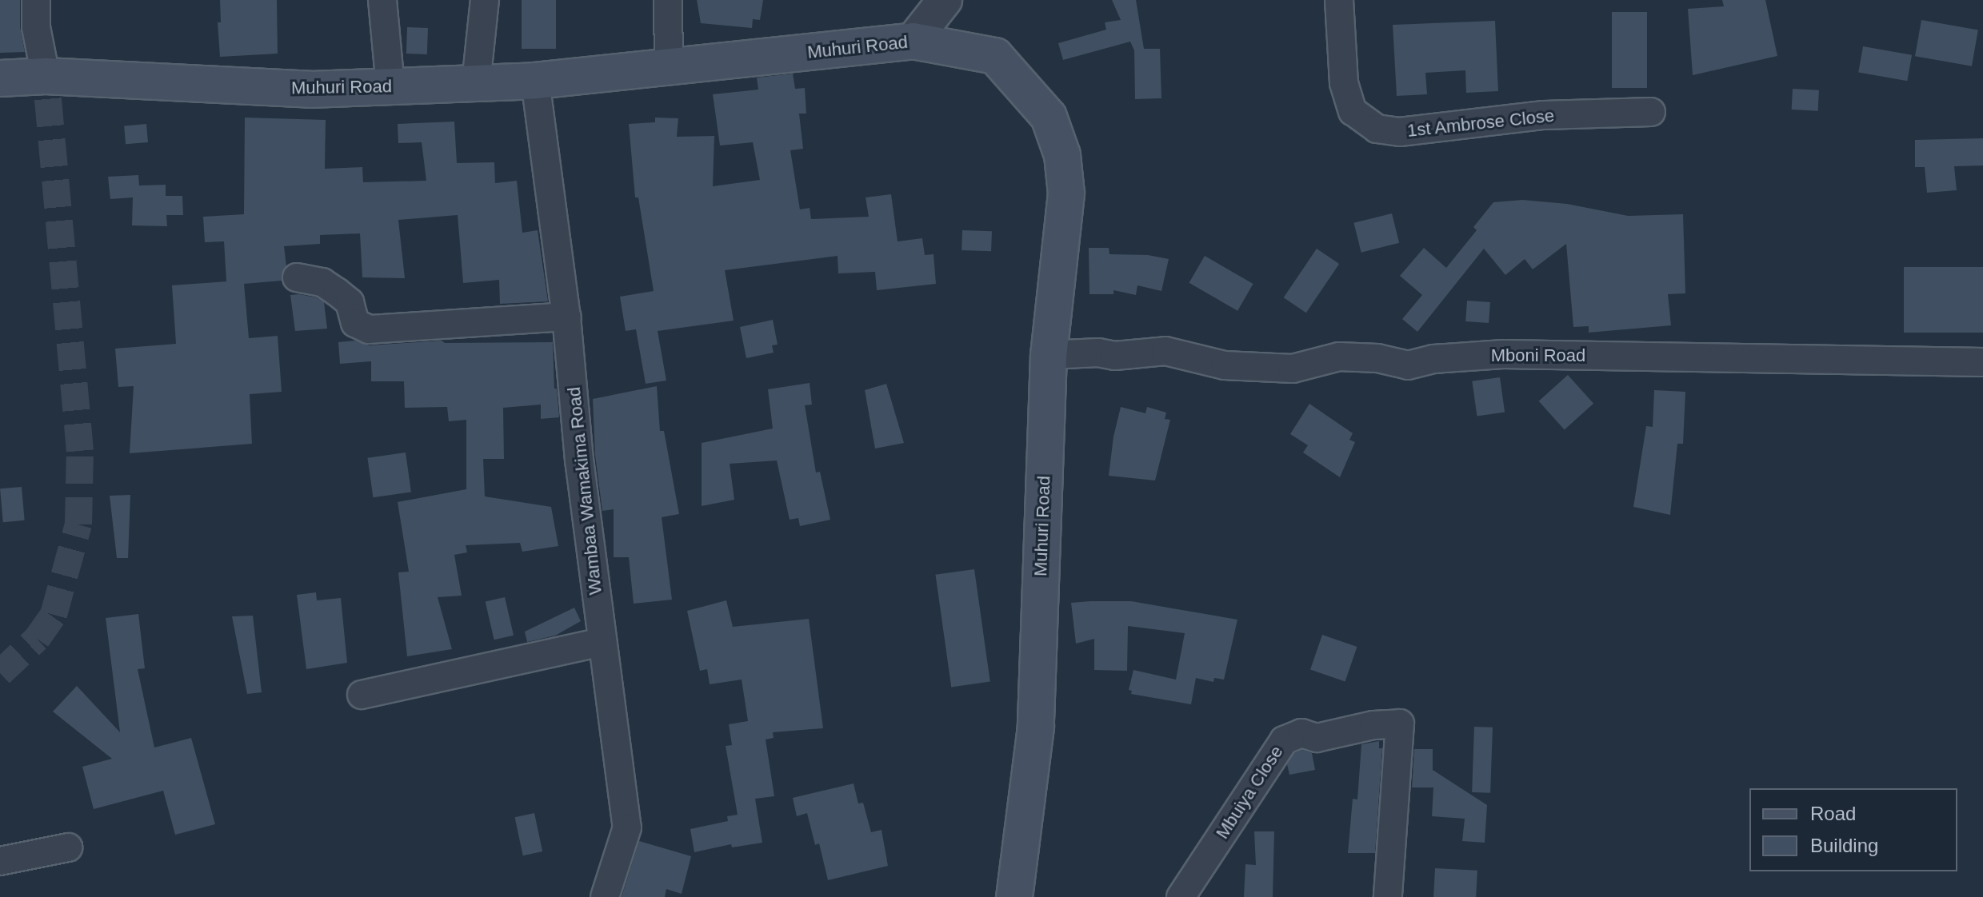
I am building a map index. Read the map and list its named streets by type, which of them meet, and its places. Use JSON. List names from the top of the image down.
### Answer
{
  "streets": {
    "main road": ["Muhuri Road"],
    "street": [
      "1st Ambrose Close",
      "Mboni Road",
      "Wambaa Wamakima Road",
      "Mbuiya Close"
    ]
  },
  "crossings": [
    ["Muhuri Road", "Mboni Road"],
    ["Muhuri Road", "Wambaa Wamakima Road"]
  ],
  "legend": ["Road", "Building"]
}
